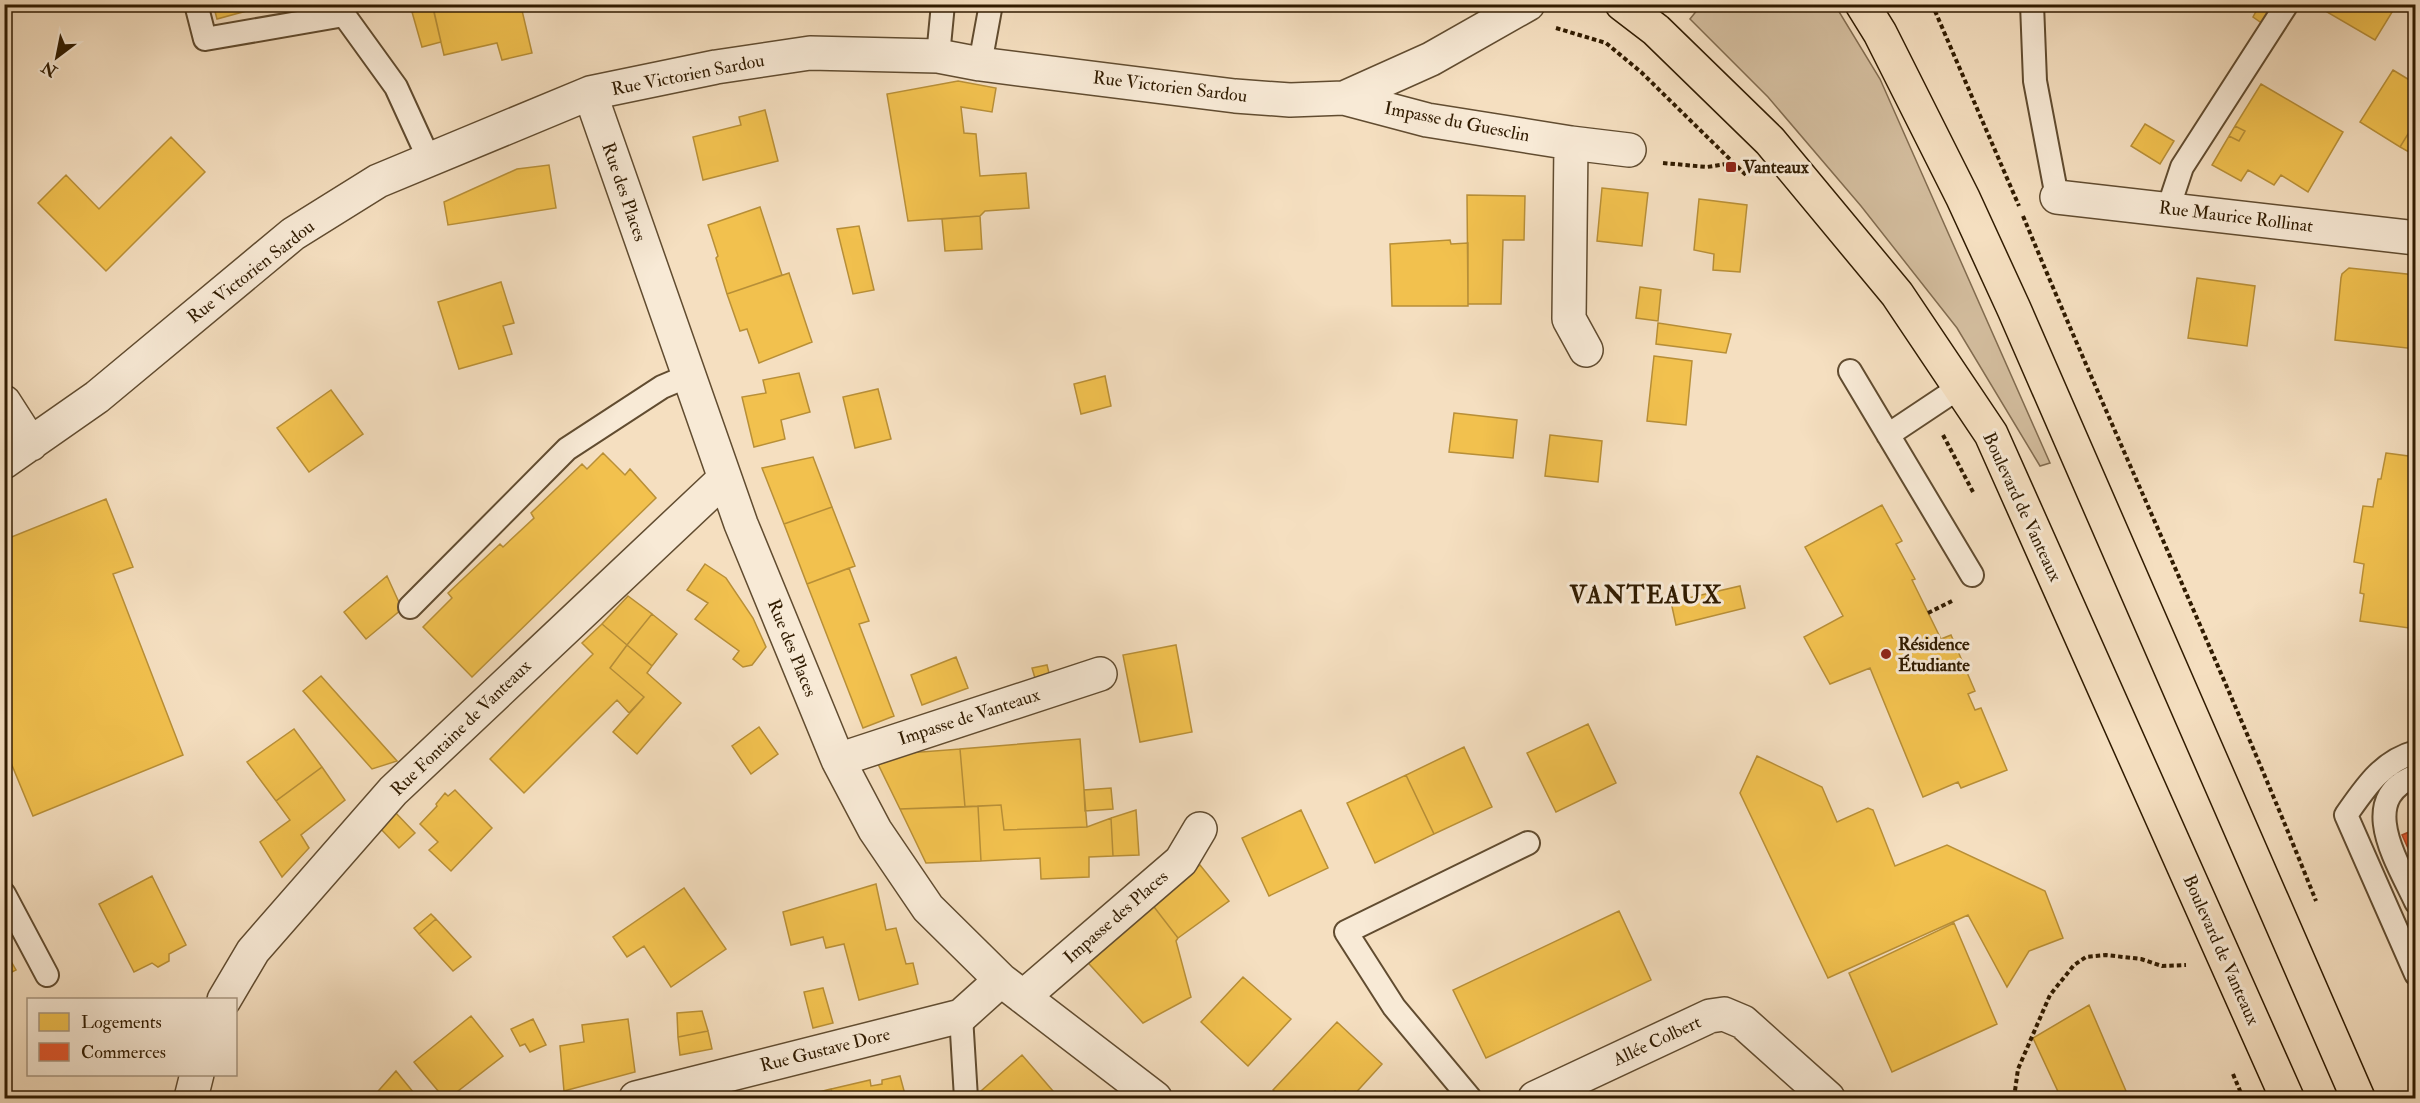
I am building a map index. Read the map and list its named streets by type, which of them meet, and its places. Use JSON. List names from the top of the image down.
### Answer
{
  "streets": {
    "main road": ["Boulevard de Vanteaux"],
    "street": [
      "Rue Victorien Sardou",
      "Impasse du Guesclin",
      "Rue des Places",
      "Rue Maurice Rollinat",
      "Impasse de Vanteaux",
      "Rue Fontaine de Vanteaux",
      "Impasse des Places",
      "Allée Colbert",
      "Rue Gustave Dore"
    ]
  },
  "crossings": [
    ["Rue Victorien Sardou", "Impasse du Guesclin"],
    ["Rue Victorien Sardou", "Rue des Places"],
    ["Rue des Places", "Impasse de Vanteaux"],
    ["Rue des Places", "Rue Fontaine de Vanteaux"],
    ["Rue des Places", "Impasse des Places"],
    ["Rue des Places", "Rue Gustave Dore"],
    ["Impasse des Places", "Rue Gustave Dore"]
  ],
  "districts": ["VANTEAUX"],
  "places": {
    "transit": ["Vanteaux"],
    "other": ["Résidence Étudiante"]
  },
  "legend": ["Logements", "Commerces"],
  "north": "bottom left"
}
